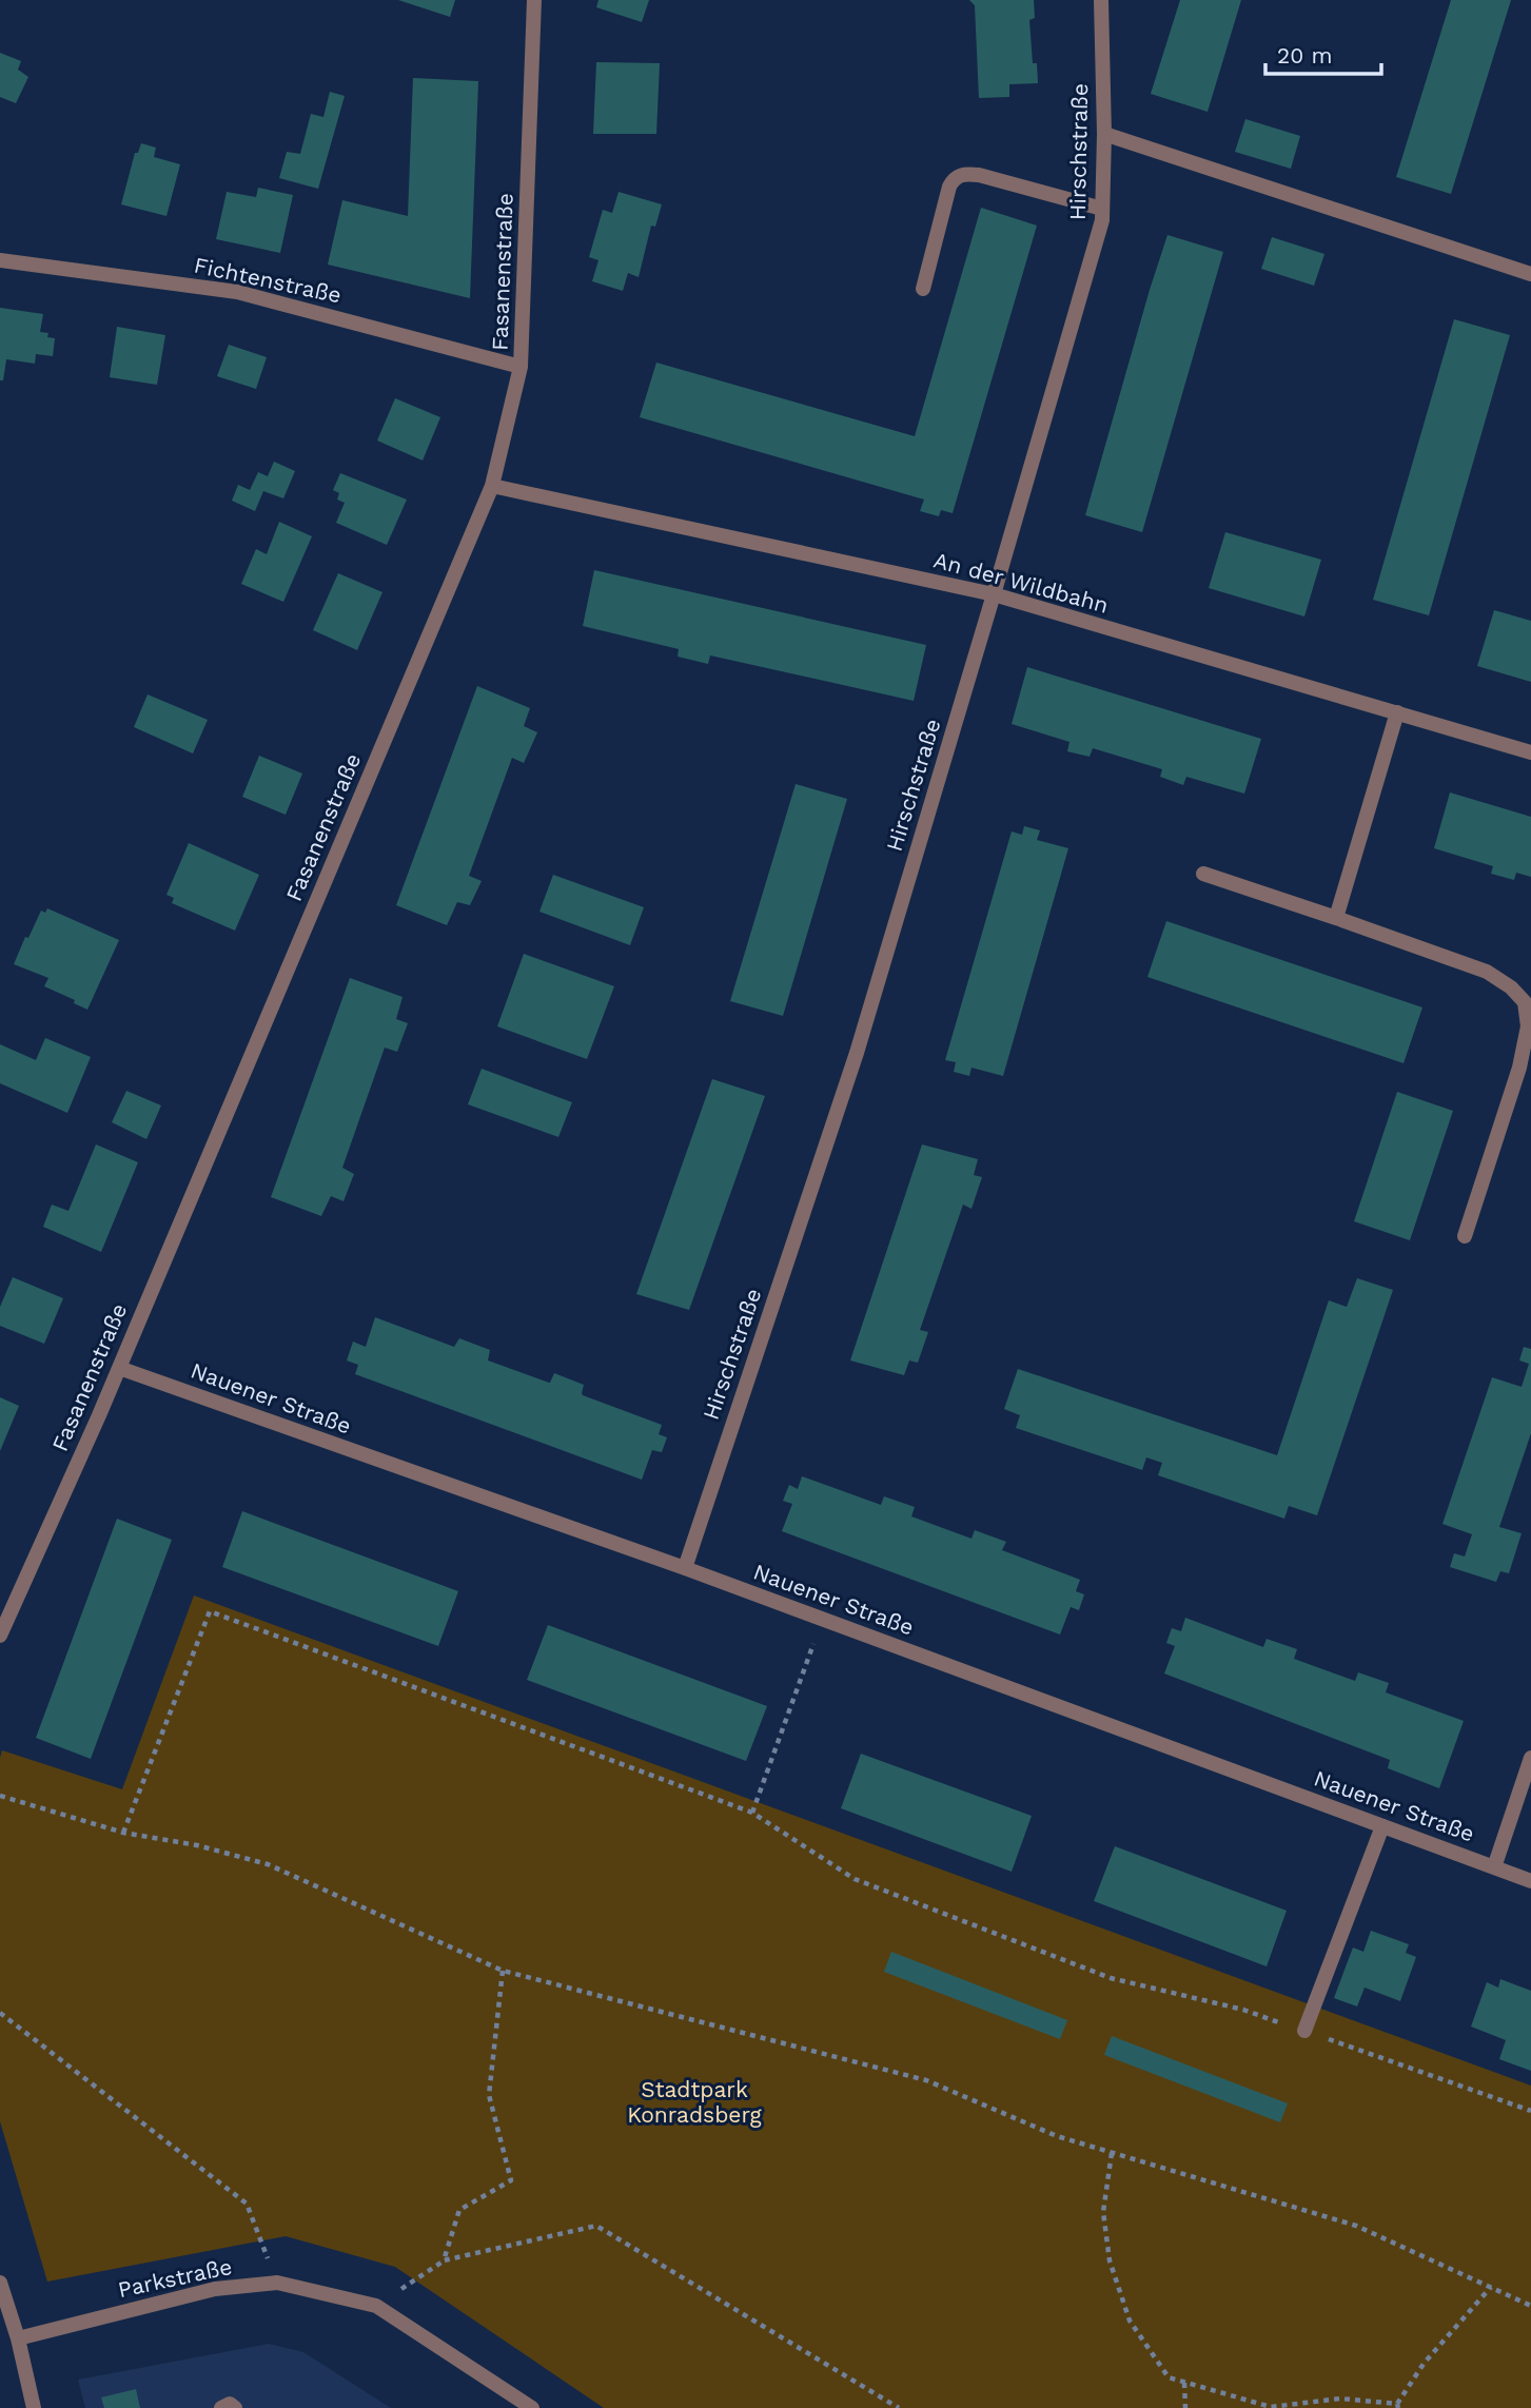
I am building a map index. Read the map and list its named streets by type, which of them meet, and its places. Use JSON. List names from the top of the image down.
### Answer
{
  "streets": {
    "street": [
      "Hirschstraße",
      "Fasanenstraße",
      "Fichtenstraße",
      "An der Wildbahn",
      "Nauener Straße",
      "Parkstraße"
    ]
  },
  "crossings": [
    ["Hirschstraße", "An der Wildbahn"],
    ["Hirschstraße", "Nauener Straße"],
    ["Fasanenstraße", "Fichtenstraße"],
    ["Fasanenstraße", "An der Wildbahn"],
    ["Fasanenstraße", "Nauener Straße"]
  ],
  "parks": ["Stadtpark Konradsberg"],
  "scale_bar": "20 m"
}
